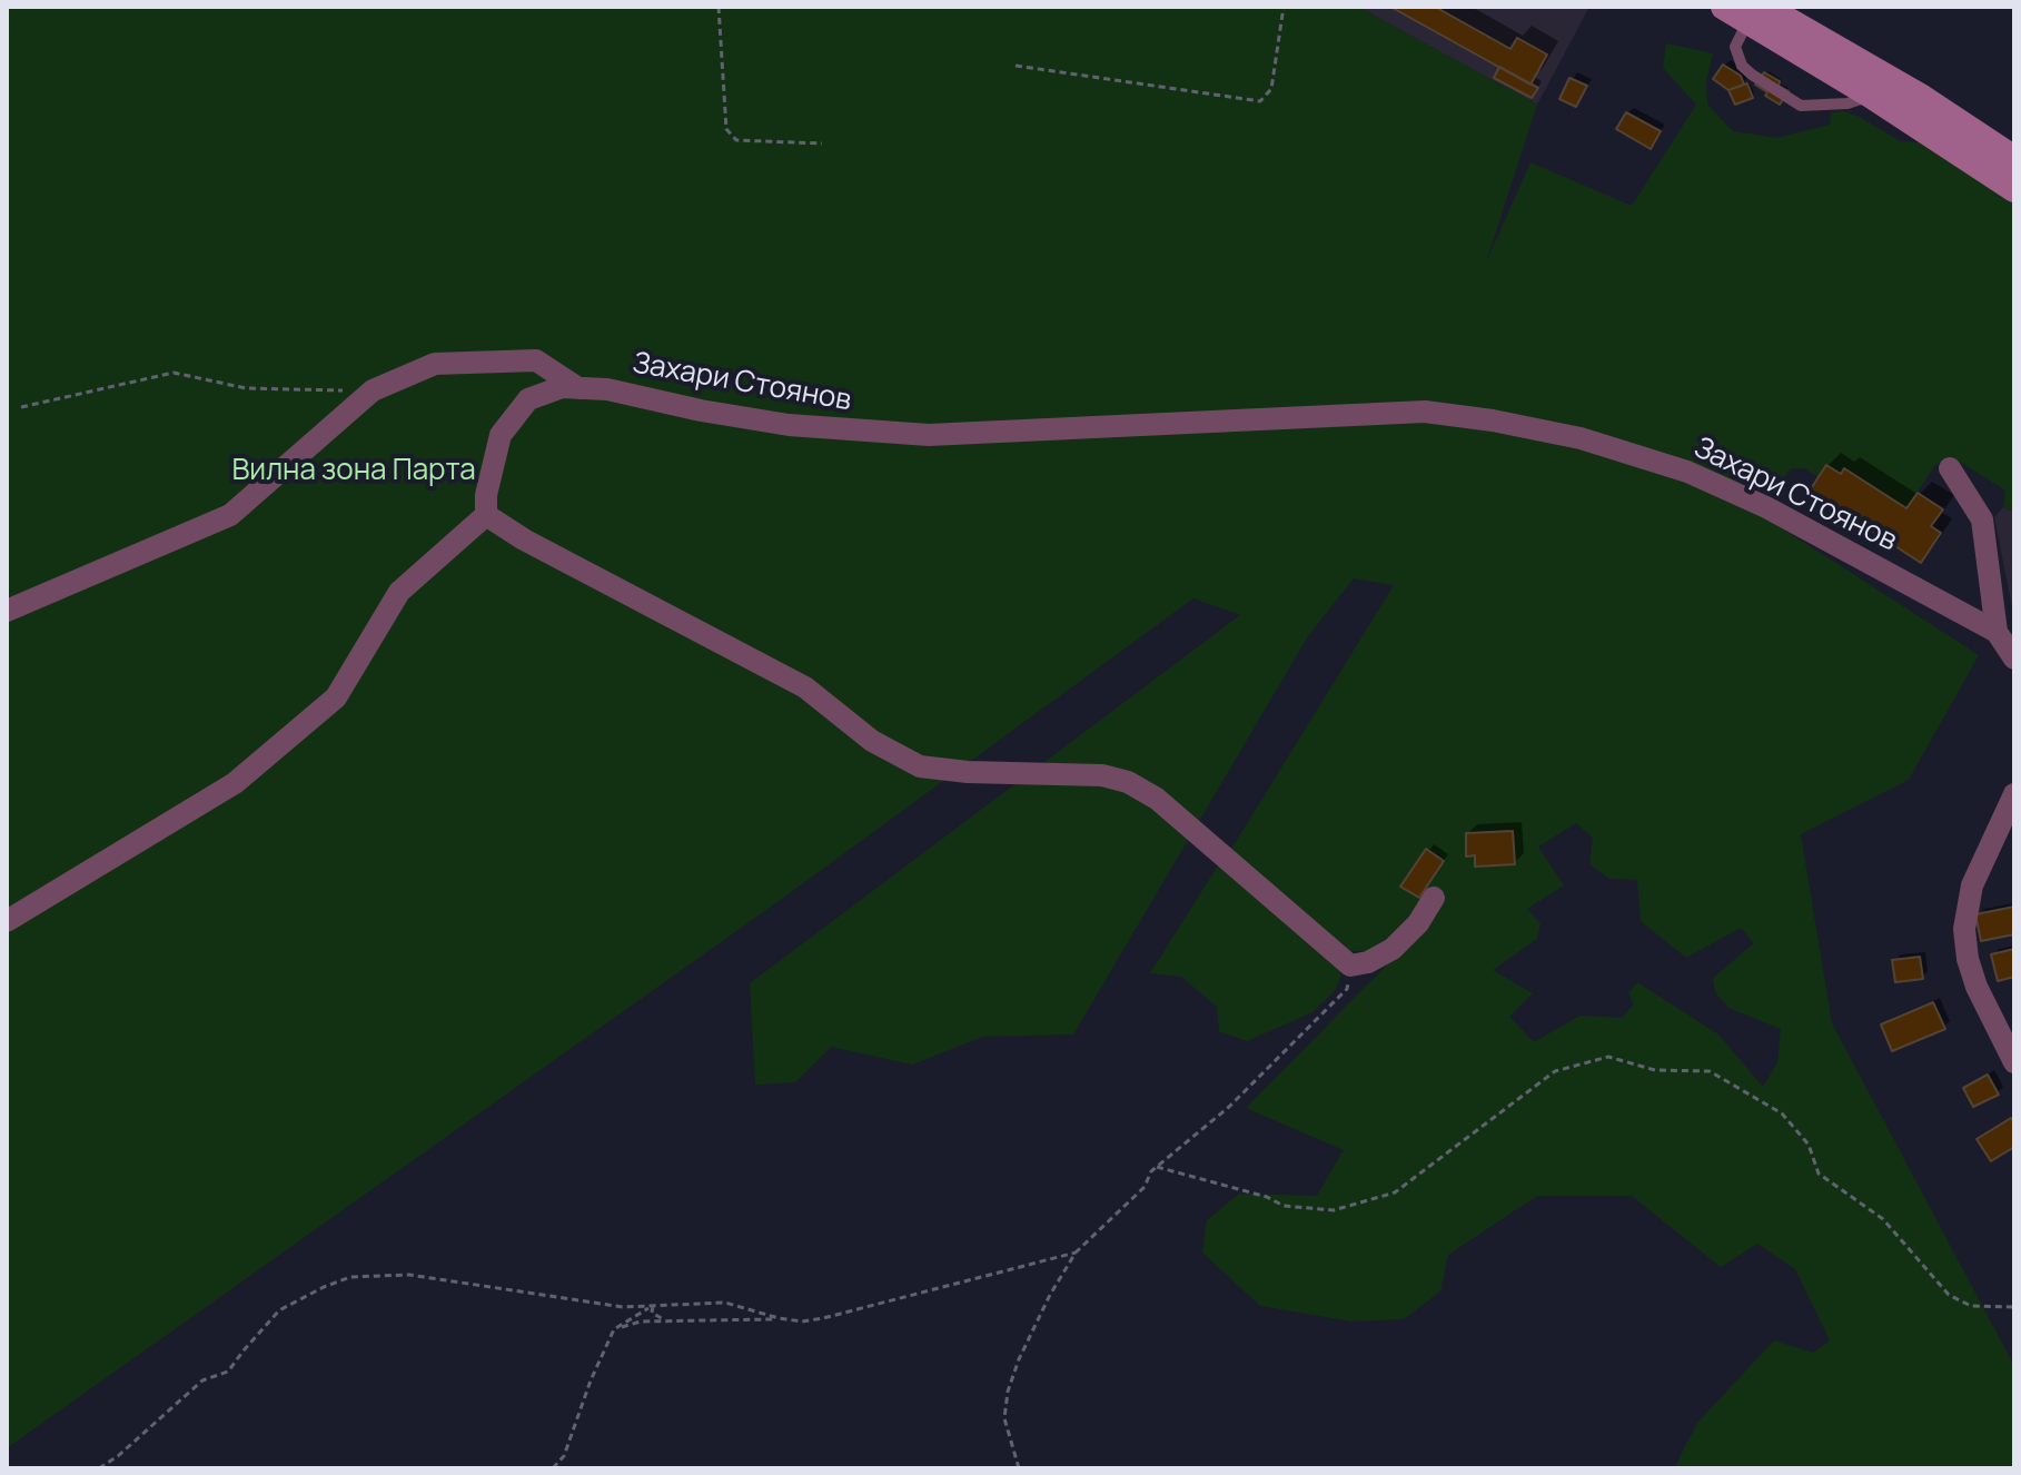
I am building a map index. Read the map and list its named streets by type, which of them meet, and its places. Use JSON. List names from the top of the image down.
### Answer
{
  "streets": {
    "street": ["Захари Стоянов"]
  },
  "parks": ["Вилна зона Парта"]
}
